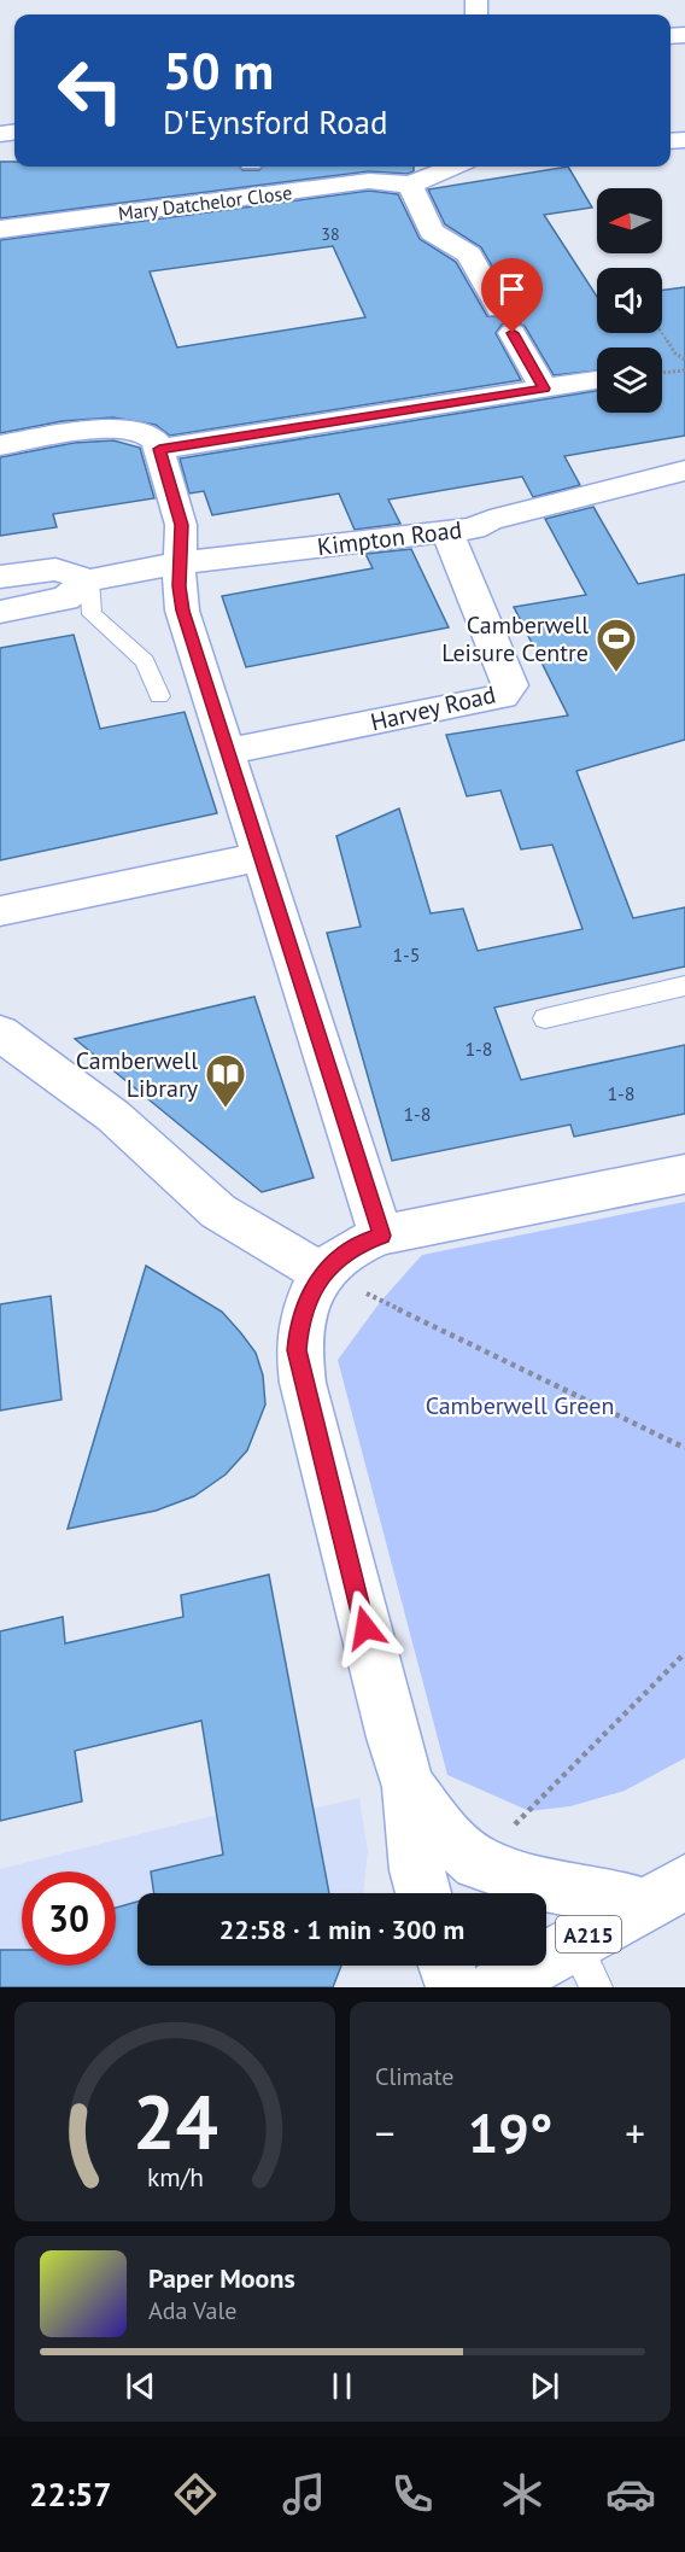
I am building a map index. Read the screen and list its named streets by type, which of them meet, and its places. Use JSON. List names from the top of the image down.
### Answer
{
  "streets": {
    "street": [
      "Mary Datchelor Close",
      "Kimpton Road",
      "Harvey Road",
      "A215"
    ]
  },
  "crossings": [
    ["Kimpton Road", "Harvey Road"]
  ],
  "parks": ["Camberwell Green"],
  "places": {
    "sports": ["Camberwell Leisure Centre"],
    "library": ["Camberwell Library"]
  },
  "house_numbers": [
    "38",
    "1-5",
    "1-8",
    "1-8",
    "1-8"
  ],
  "north": "left",
  "page": {
    "turn": ["50 m", "D'Eynsford Road"],
    "limit": "30",
    "trip": "22:58 · 1 min · 300 m",
    "tile": "Climate",
    "heat": ["−", "19°", "+"],
    "song": ["Paper Moons", "Ada Vale"],
    "tabs": "22:57",
    "gauge": ["24", "km/h"]
  }
}
